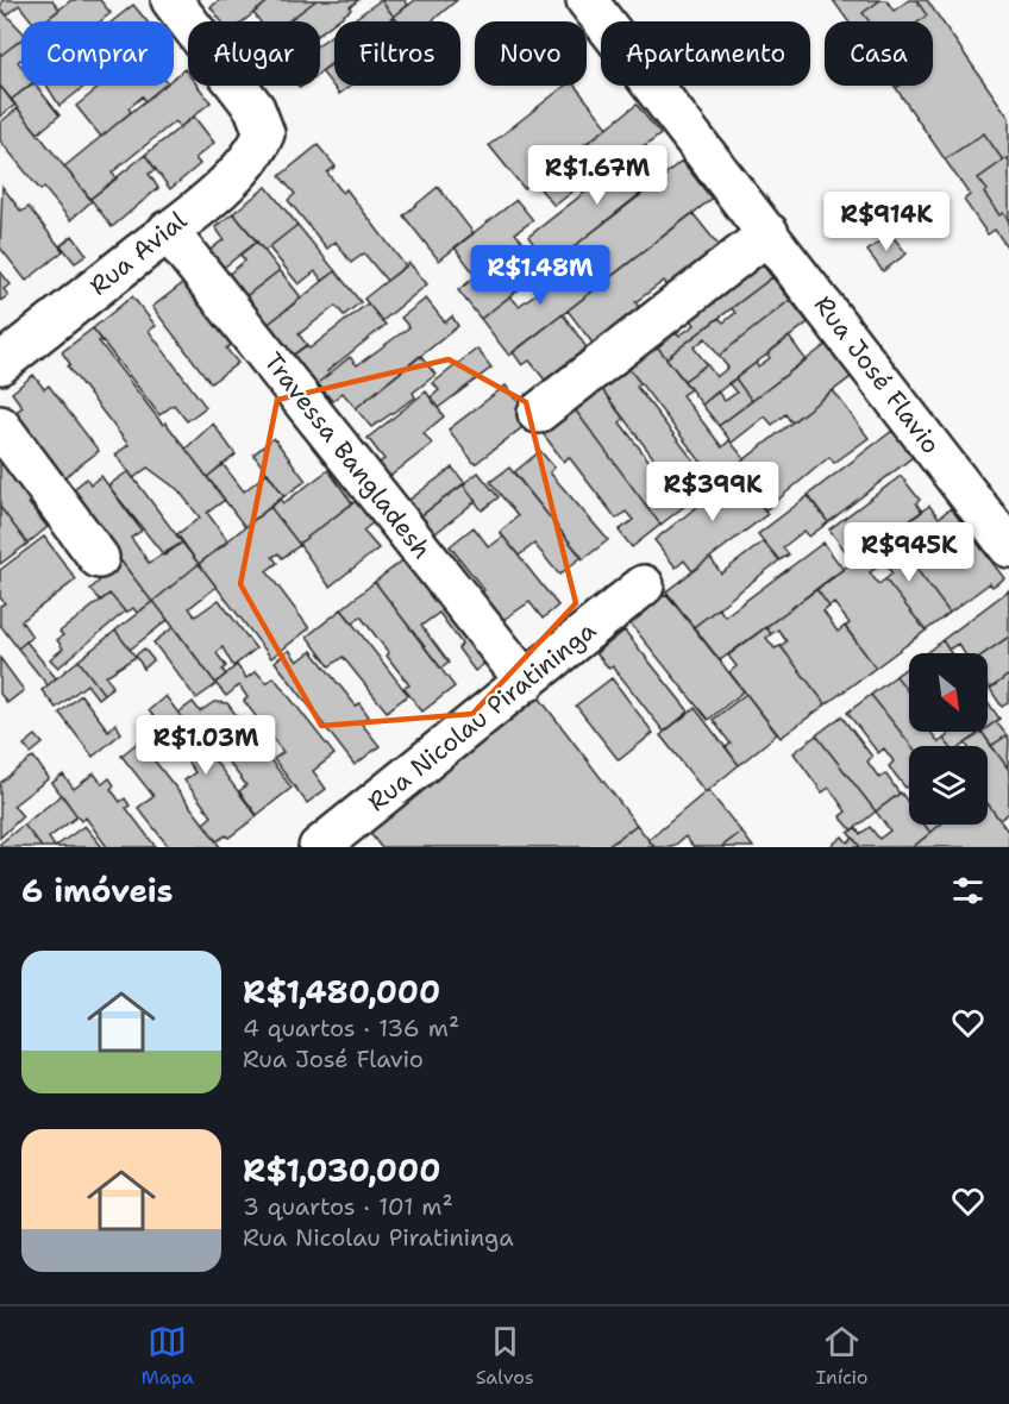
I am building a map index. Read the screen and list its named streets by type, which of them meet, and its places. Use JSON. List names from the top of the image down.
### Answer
{
  "streets": {
    "street": [
      "Rua Avial",
      "Rua José Flavio",
      "Travessa Bangladesh",
      "Rua Nicolau Piratininga"
    ]
  },
  "crossings": [
    ["Rua Avial", "Travessa Bangladesh"],
    ["Travessa Bangladesh", "Rua Nicolau Piratininga"]
  ],
  "north": "bottom right",
  "page": {
    "chip": [
      "Comprar",
      "Alugar",
      "Filtros",
      "Novo",
      "Apartamento",
      "Casa"
    ],
    "price": [
      "R$1.67M",
      "R$914K",
      "R$1.48M",
      "R$399K",
      "R$945K",
      "R$1.03M"
    ],
    "heading": "6 imóveis",
    "list": [
      {
        "name": "R$1,480,000",
        "note": "4 quartos · 136 m² · Rua José Flavio"
      },
      {
        "name": "R$1,030,000",
        "note": "3 quartos · 101 m² · Rua Nicolau Piratininga"
      }
    ],
    "tabs": ["Mapa", "Salvos", "Início"]
  }
}
